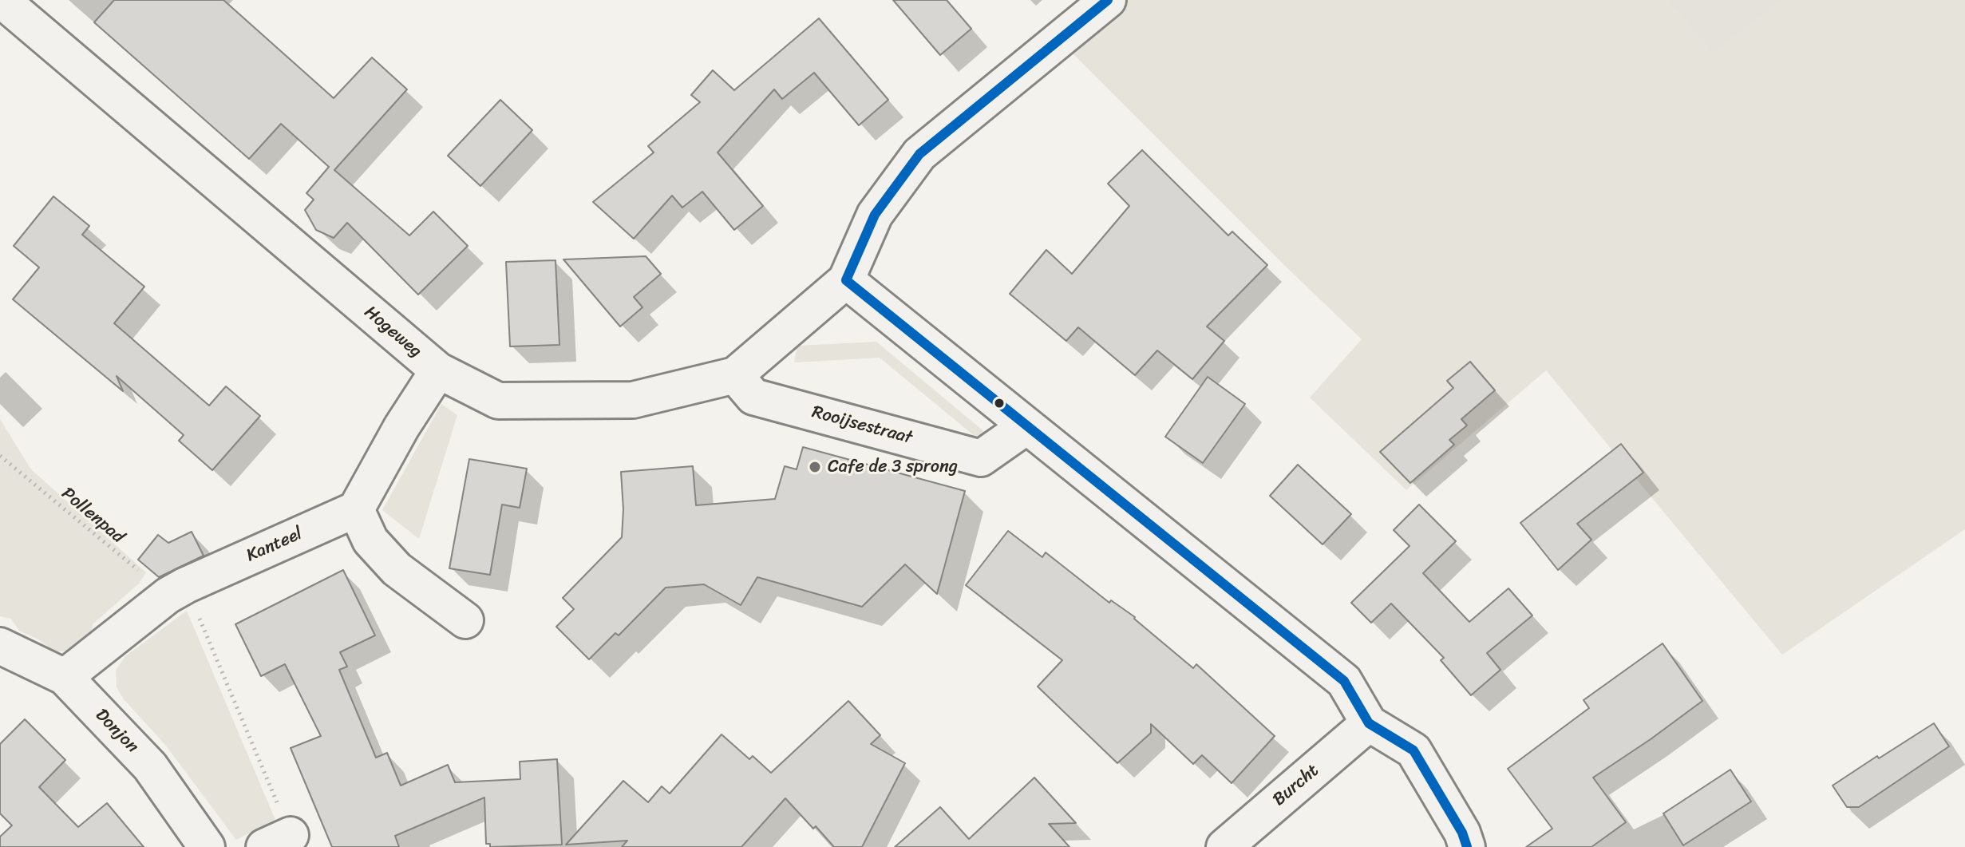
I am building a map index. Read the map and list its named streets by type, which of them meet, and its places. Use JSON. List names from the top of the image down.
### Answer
{
  "streets": {
    "street": [
      "Hogeweg",
      "Rooijsestraat",
      "Kanteel",
      "Donjon",
      "Burcht"
    ],
    "path": ["Pollenpad"]
  },
  "crossings": [
    ["Hogeweg", "Rooijsestraat"],
    ["Pollenpad", "Kanteel"],
    ["Kanteel", "Donjon"]
  ],
  "places": ["Cafe de 3 sprong"]
}
